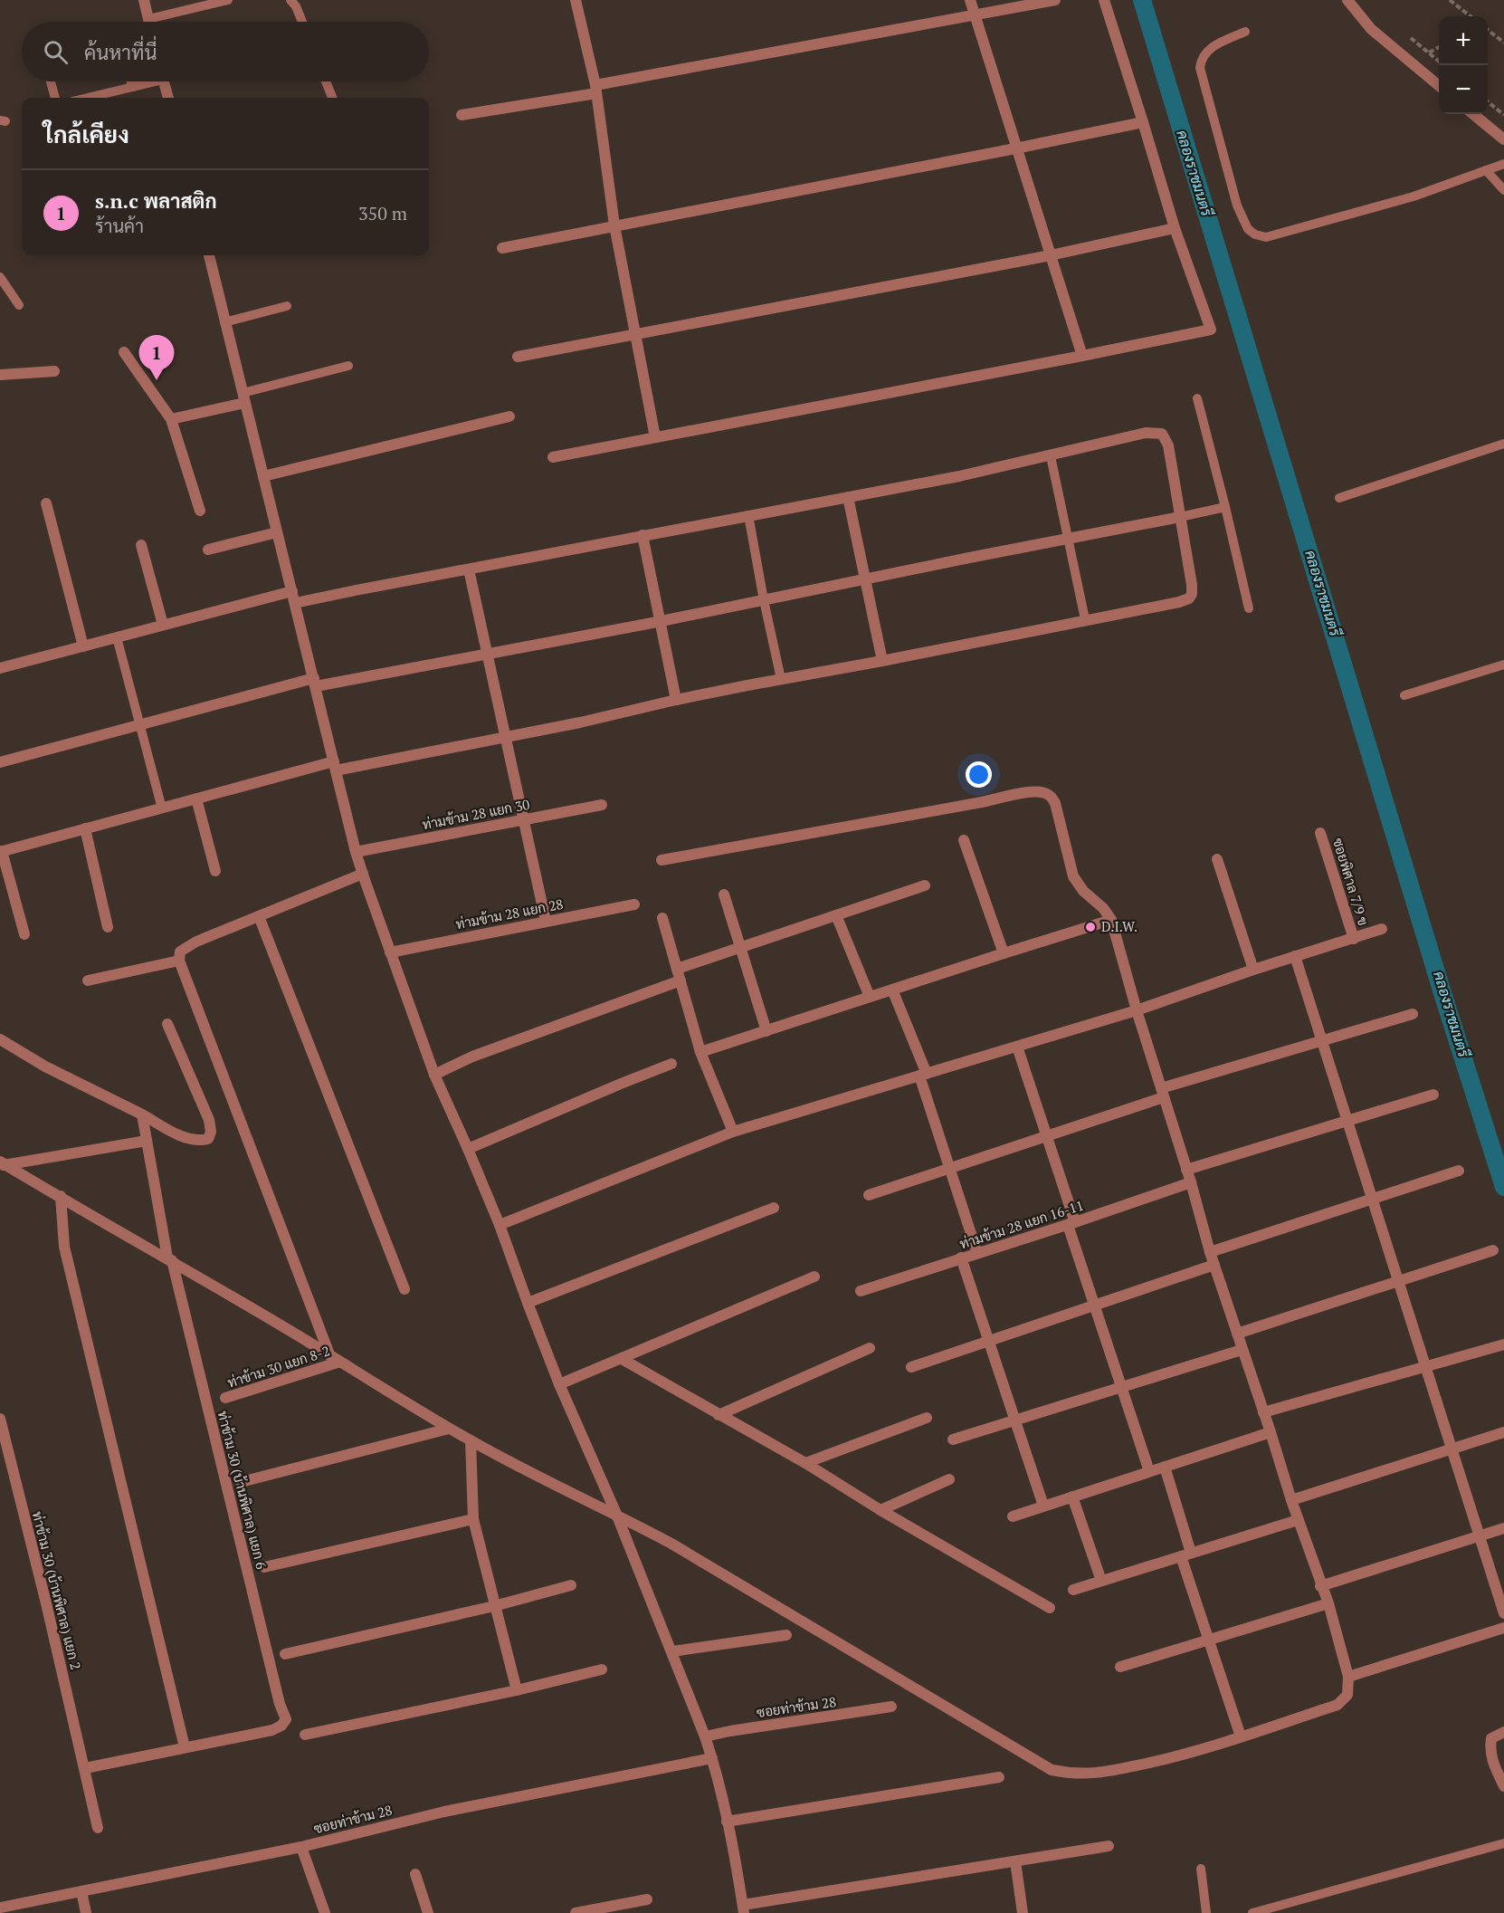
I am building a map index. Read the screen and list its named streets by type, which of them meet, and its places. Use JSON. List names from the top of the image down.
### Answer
{
  "streets": {
    "street": [
      "ท่ามข้าม 28 แยก 30",
      "ซอยพิศาล 7/9 ข",
      "ท่ามข้าม 28 แยก 28",
      "ท่ามข้าม 28 แยก 16-11",
      "ท่าข้าม 30 แยก 8-2",
      "ท่าข้าม 30 (บ้านพิศาล) แยก 6",
      "ท่าข้าม 30 (บ้านพิศาล) แยก 2",
      "ซอยท่าข้าม 28"
    ]
  },
  "water": ["คลองราชมนตรี"],
  "places": ["D.I.W."],
  "page": {
    "map_buttons": ["+", "−"],
    "search": "ค้นหาที่นี่",
    "heading": "ใกล้เคียง",
    "list": [
      {
        "mark": "1",
        "name": "s.n.c พลาสติก",
        "note": "ร้านค้า",
        "value": "350 m"
      }
    ],
    "pins": "1"
  }
}
